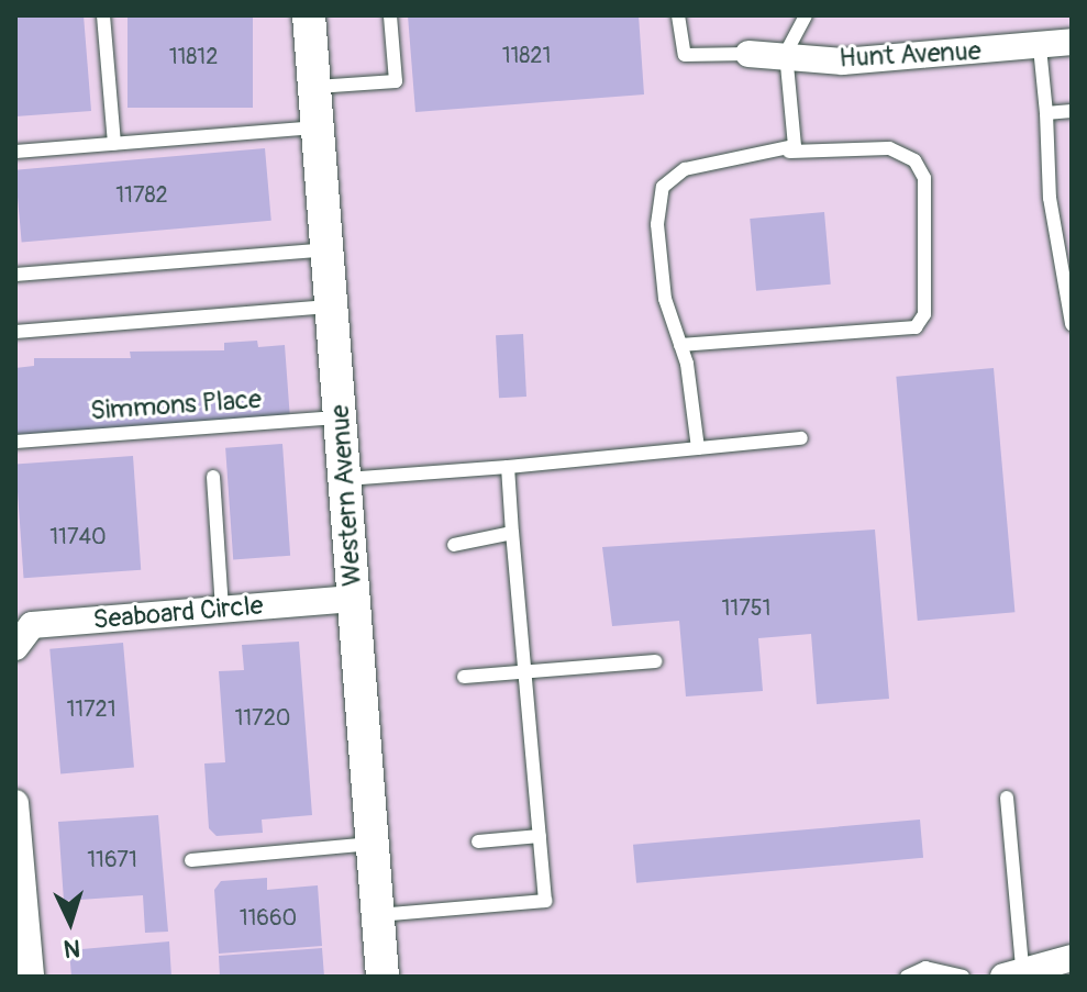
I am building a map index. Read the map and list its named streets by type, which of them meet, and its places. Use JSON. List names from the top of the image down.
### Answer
{
  "streets": {
    "street": ["Hunt Avenue", "Western Avenue", "Seaboard Circle"],
    "lane": ["Simmons Place"]
  },
  "crossings": [
    ["Simmons Place", "Western Avenue"],
    ["Western Avenue", "Seaboard Circle"]
  ],
  "house_numbers": [
    "11821",
    "11812",
    "11782",
    "11740",
    "11751",
    "11721",
    "11720",
    "11671",
    "11660"
  ],
  "north": "bottom"
}
